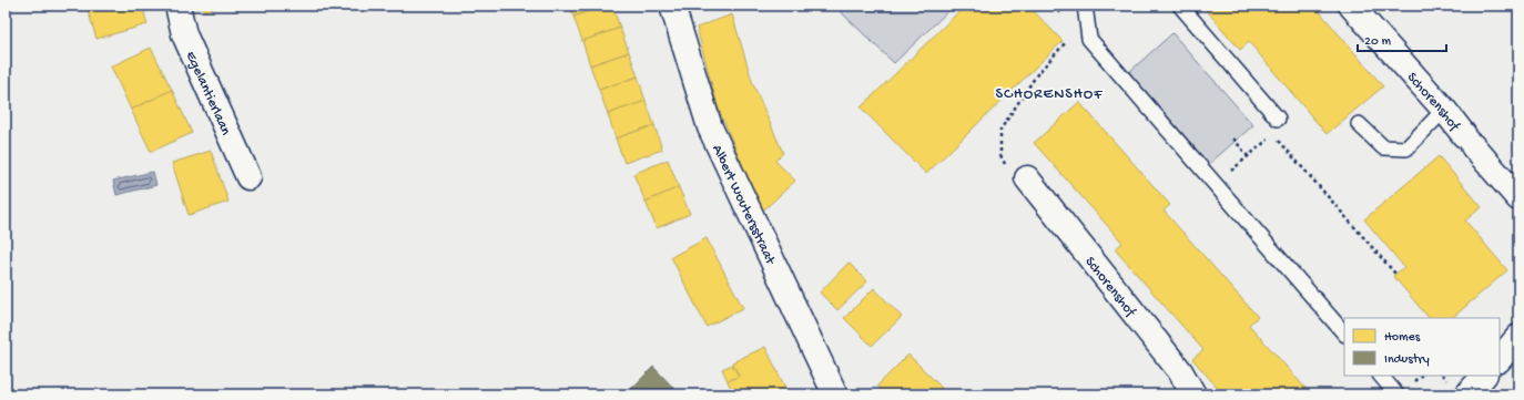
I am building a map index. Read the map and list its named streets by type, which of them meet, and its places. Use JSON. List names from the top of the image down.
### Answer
{
  "streets": {
    "street": ["Egelantierlaan", "Schorenshof", "Albert Woutersstraat"]
  },
  "districts": ["SCHORENSHOF"],
  "legend": ["Homes", "Industry"],
  "scale_bar": "20 m"
}
